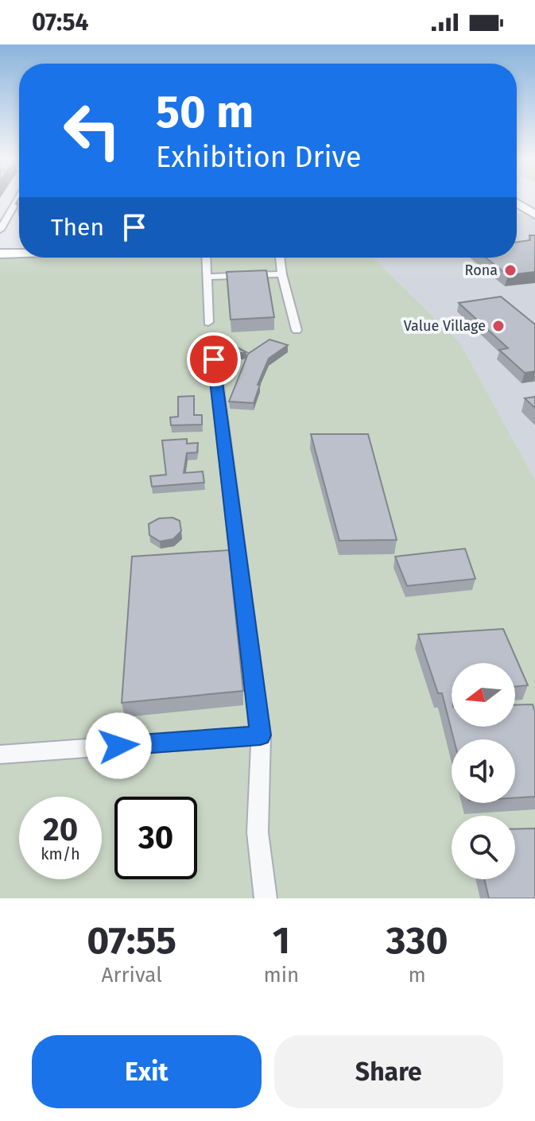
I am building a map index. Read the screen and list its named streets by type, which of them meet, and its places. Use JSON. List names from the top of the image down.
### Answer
{
  "places": ["Rona", "Value Village"],
  "north": "left",
  "page": {
    "status": "07:54",
    "turn": ["50 m", "Exhibition Drive"],
    "then": "Then",
    "speed": "20 km/h",
    "limit": "30",
    "eta": [
      "07:55",
      "Arrival",
      "1",
      "min",
      "330",
      "m"
    ],
    "buttons": ["Exit", "Share"]
  }
}
